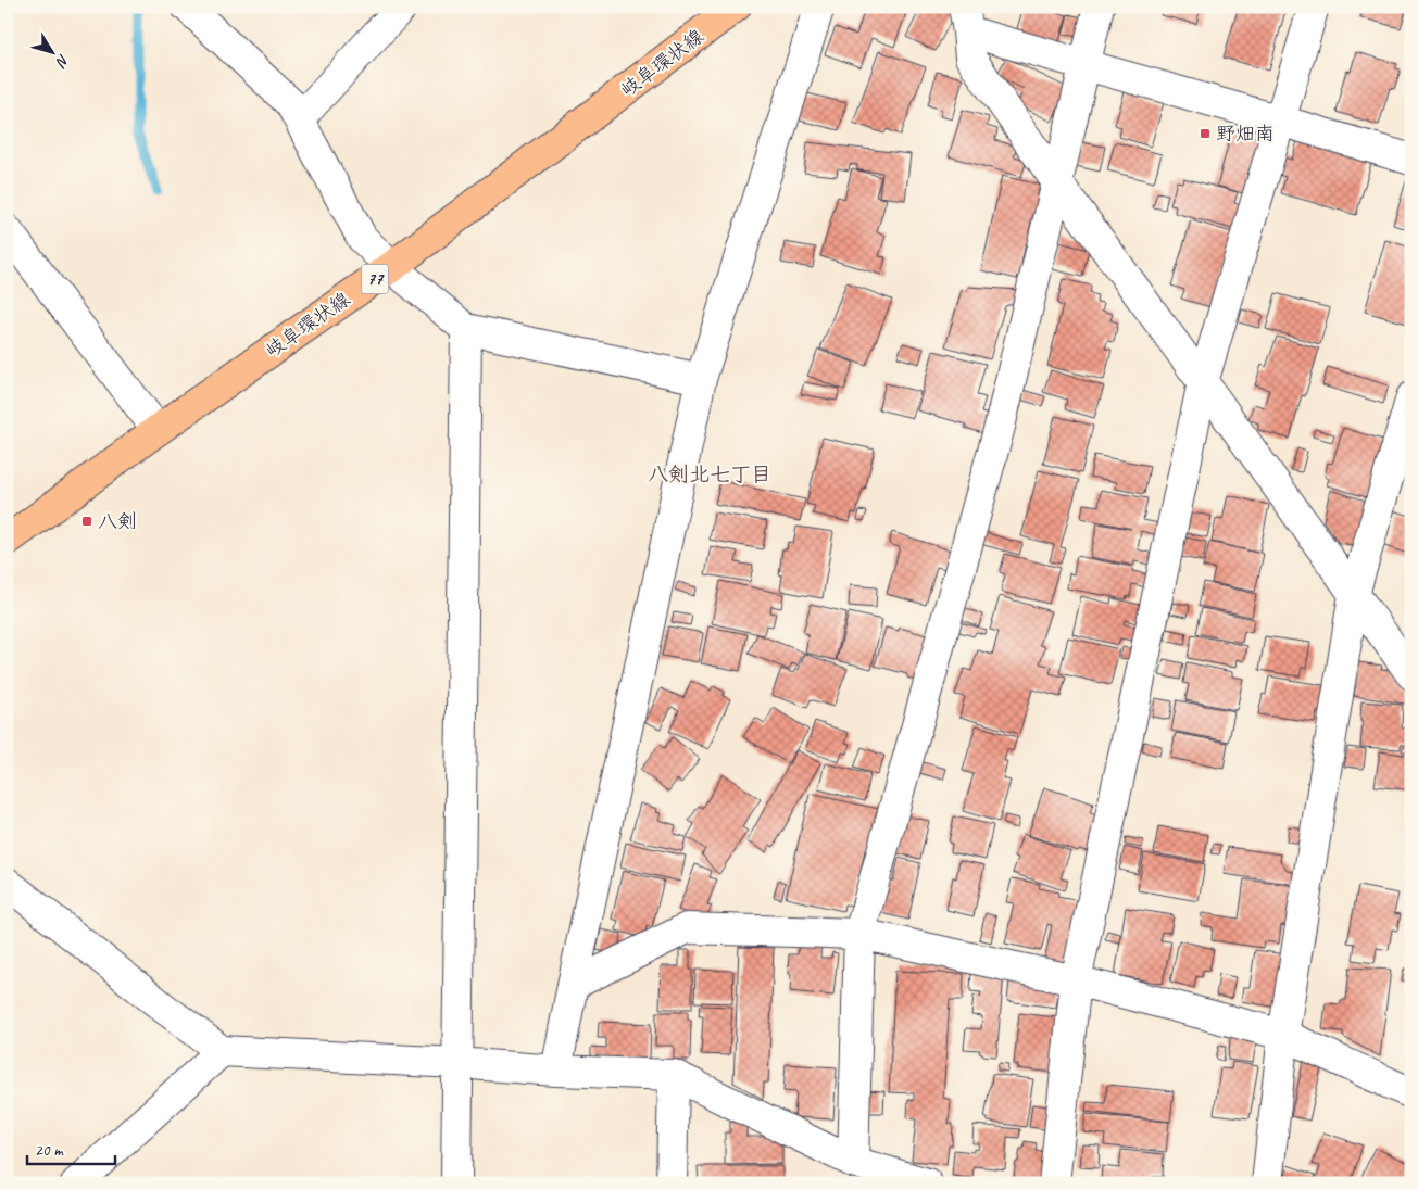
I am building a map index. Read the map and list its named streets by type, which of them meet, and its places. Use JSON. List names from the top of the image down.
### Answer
{
  "streets": {
    "main road": ["岐阜環状線", "77"]
  },
  "districts": ["八剣北七丁目"],
  "places": {
    "transit": ["野畑南", "八剣"]
  },
  "scale_bar": "20 m",
  "north": "bottom right"
}
